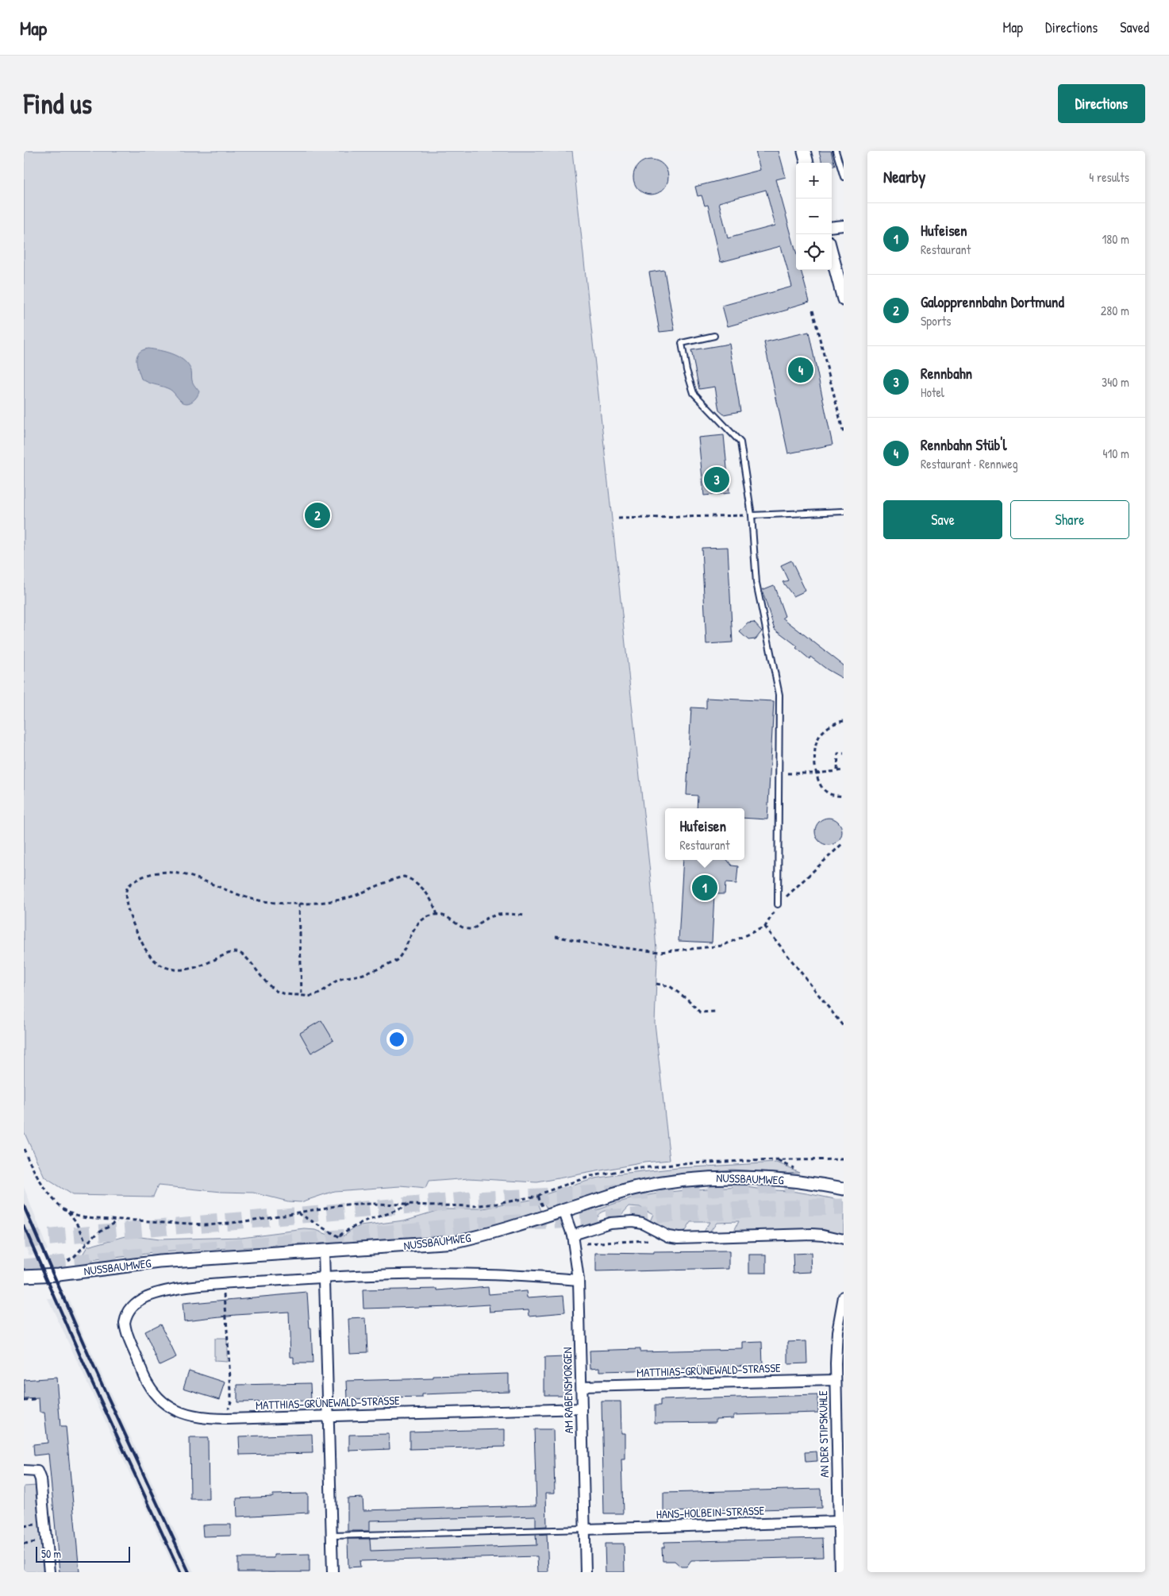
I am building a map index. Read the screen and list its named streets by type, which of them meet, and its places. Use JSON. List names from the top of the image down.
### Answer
{
  "streets": {
    "street": [
      "NUSSBAUMWEG",
      "MATTHIAS-GRÜNEWALD-STRASSE",
      "AM RABENSMORGEN",
      "AN DER STIPSKUHLE",
      "HANS-HOLBEIN-STRASSE"
    ]
  },
  "crossings": [
    ["NUSSBAUMWEG", "AM RABENSMORGEN"],
    ["MATTHIAS-GRÜNEWALD-STRASSE", "AM RABENSMORGEN"],
    ["MATTHIAS-GRÜNEWALD-STRASSE", "AN DER STIPSKUHLE"],
    ["AM RABENSMORGEN", "HANS-HOLBEIN-STRASSE"],
    ["AN DER STIPSKUHLE", "HANS-HOLBEIN-STRASSE"]
  ],
  "scale_bar": "50 m",
  "page": {
    "header": "Map",
    "nav": ["Map", "Directions", "Saved"],
    "buttons": [
      "Directions",
      ["Save", "Share"]
    ],
    "title": "Find us",
    "heading": ["Nearby", "4 results"],
    "map_buttons": ["+", "−"],
    "list": [
      {
        "mark": "1",
        "name": "Hufeisen",
        "note": "Restaurant",
        "value": "180 m"
      },
      {
        "mark": "2",
        "name": "Galopprennbahn Dortmund",
        "note": "Sports",
        "value": "280 m"
      },
      {
        "mark": "3",
        "name": "Rennbahn",
        "note": "Hotel",
        "value": "340 m"
      },
      {
        "mark": "4",
        "name": "Rennbahn Stüb'l",
        "note": "Restaurant · Rennweg",
        "value": "410 m"
      }
    ],
    "pins": [
      "4",
      "3",
      "2",
      "1"
    ],
    "popup": ["Hufeisen", "Restaurant"],
    "scale": "50 m"
  }
}
